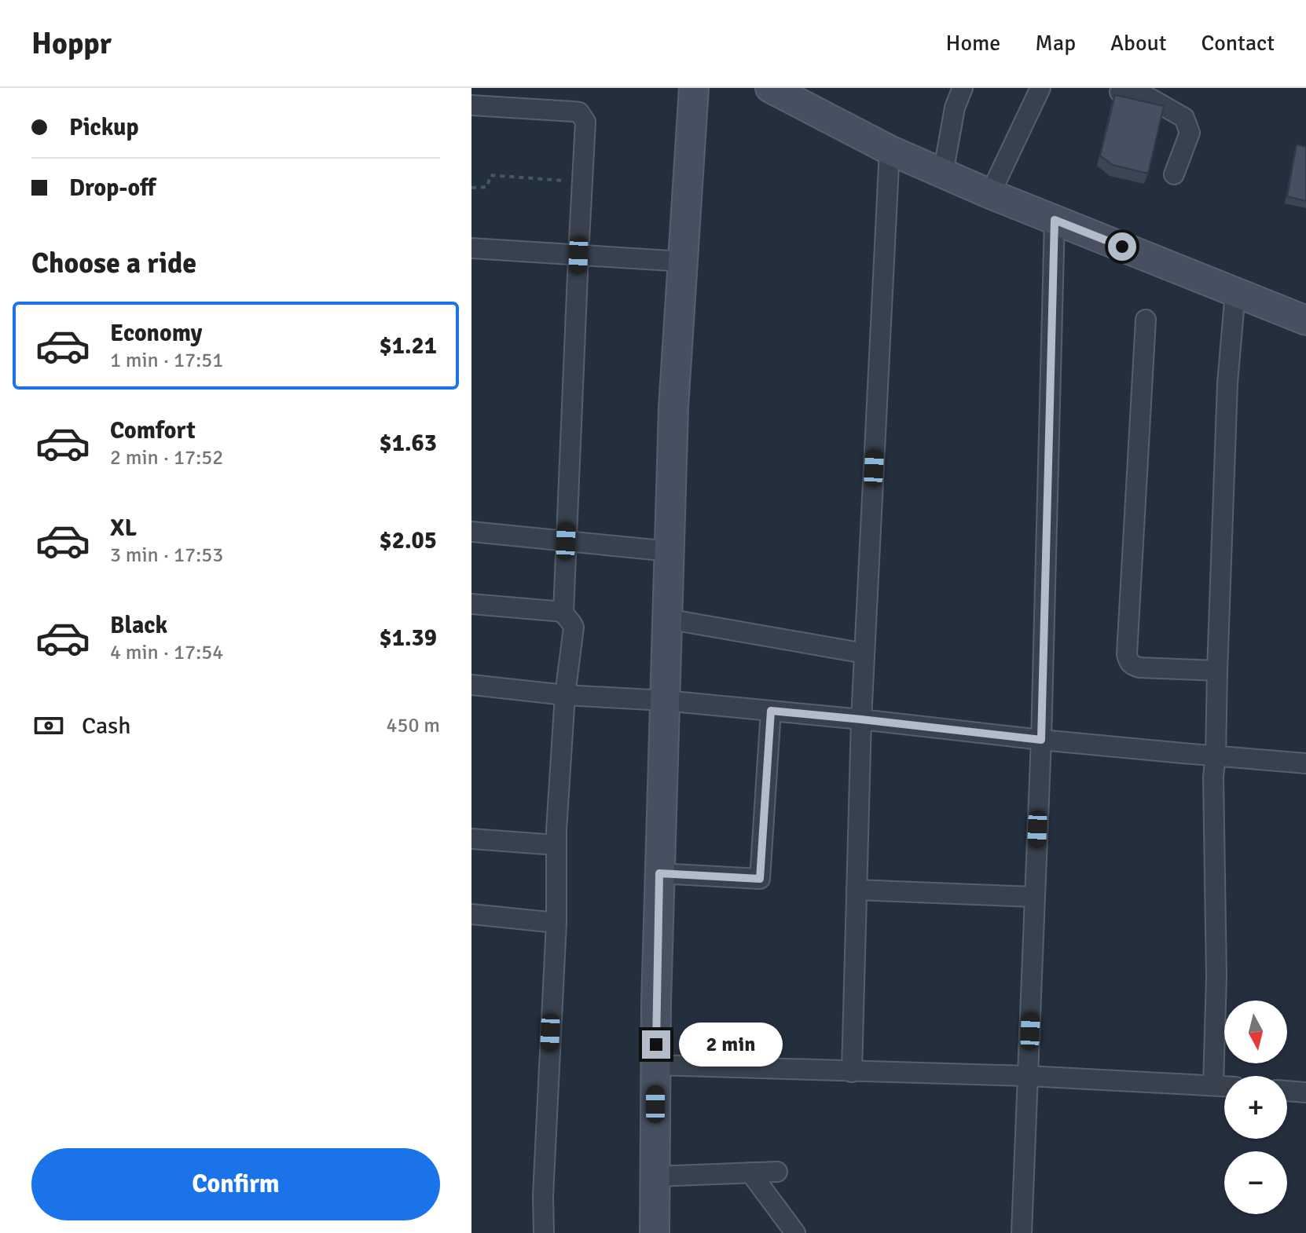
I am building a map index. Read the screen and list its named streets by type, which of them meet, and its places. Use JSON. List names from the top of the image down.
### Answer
{
  "north": "bottom",
  "page": {
    "header": "Hoppr",
    "nav": [
      "Home",
      "Map",
      "About",
      "Contact"
    ],
    "banner": ["Pickup", "Drop-off"],
    "heading": "Choose a ride",
    "list": [
      {
        "name": "Economy",
        "note": "1 min · 17:51",
        "value": "$1.21"
      },
      {
        "name": "Comfort",
        "note": "2 min · 17:52",
        "value": "$1.63"
      },
      {
        "name": "XL",
        "note": "3 min · 17:53",
        "value": "$2.05"
      },
      {
        "name": "Black",
        "note": "4 min · 17:54",
        "value": "$1.39"
      }
    ],
    "pay": ["Cash", "450 m"],
    "map_buttons": ["+", "−"],
    "bubble": "2 min",
    "buttons": "Confirm"
  }
}
